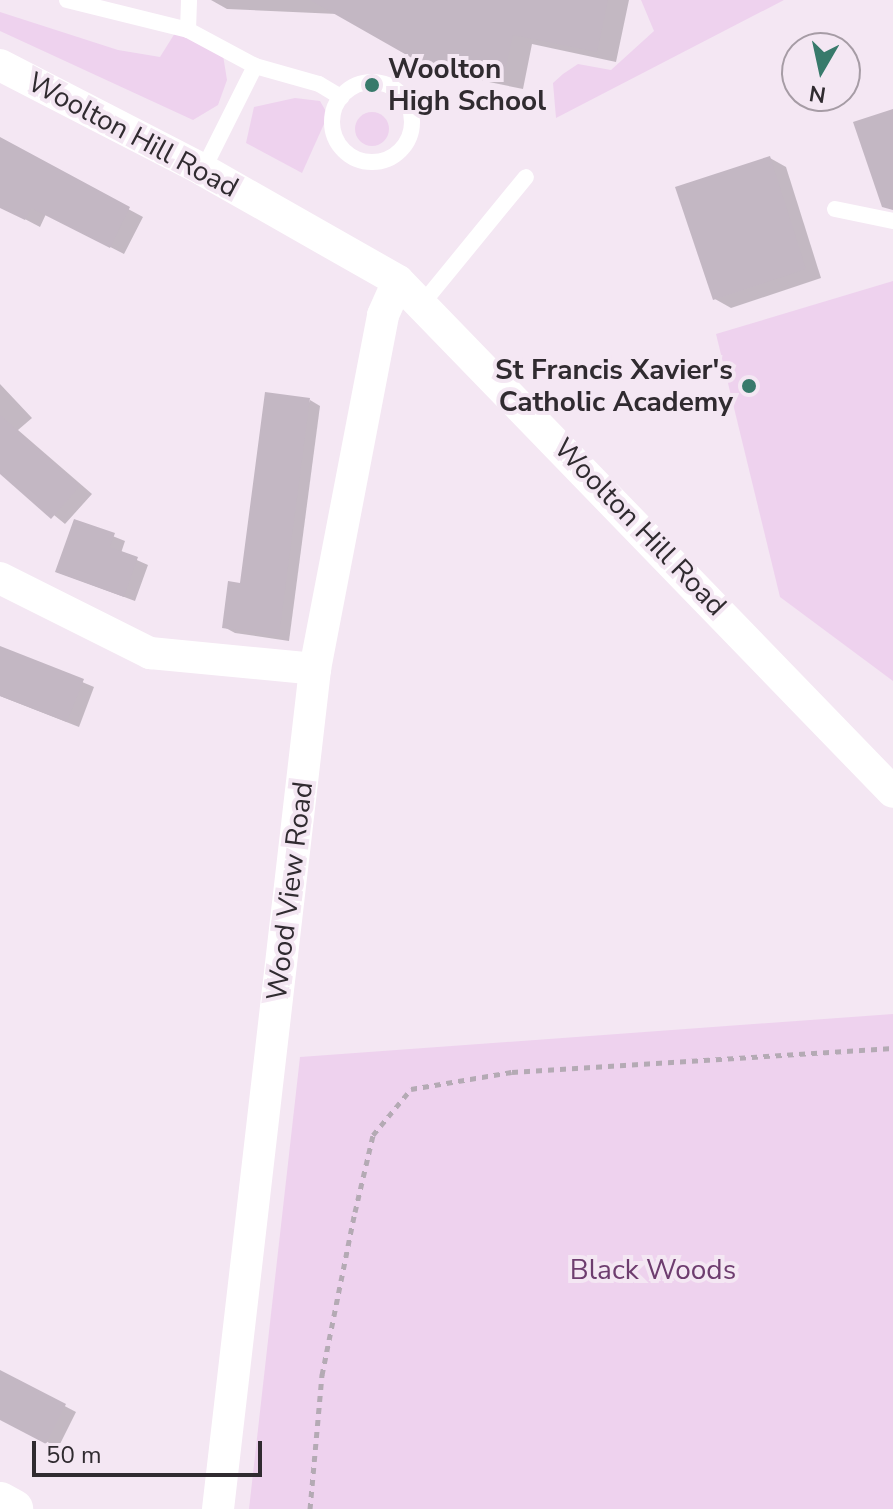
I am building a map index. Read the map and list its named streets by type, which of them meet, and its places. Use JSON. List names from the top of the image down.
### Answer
{
  "streets": {
    "street": ["Woolton Hill Road", "Wood View Road"]
  },
  "crossings": [
    ["Woolton Hill Road", "Wood View Road"]
  ],
  "parks": ["Black Woods"],
  "places": ["Woolton High School", "St Francis Xavier's Catholic Academy"],
  "scale_bar": "50 m",
  "north": "bottom"
}
